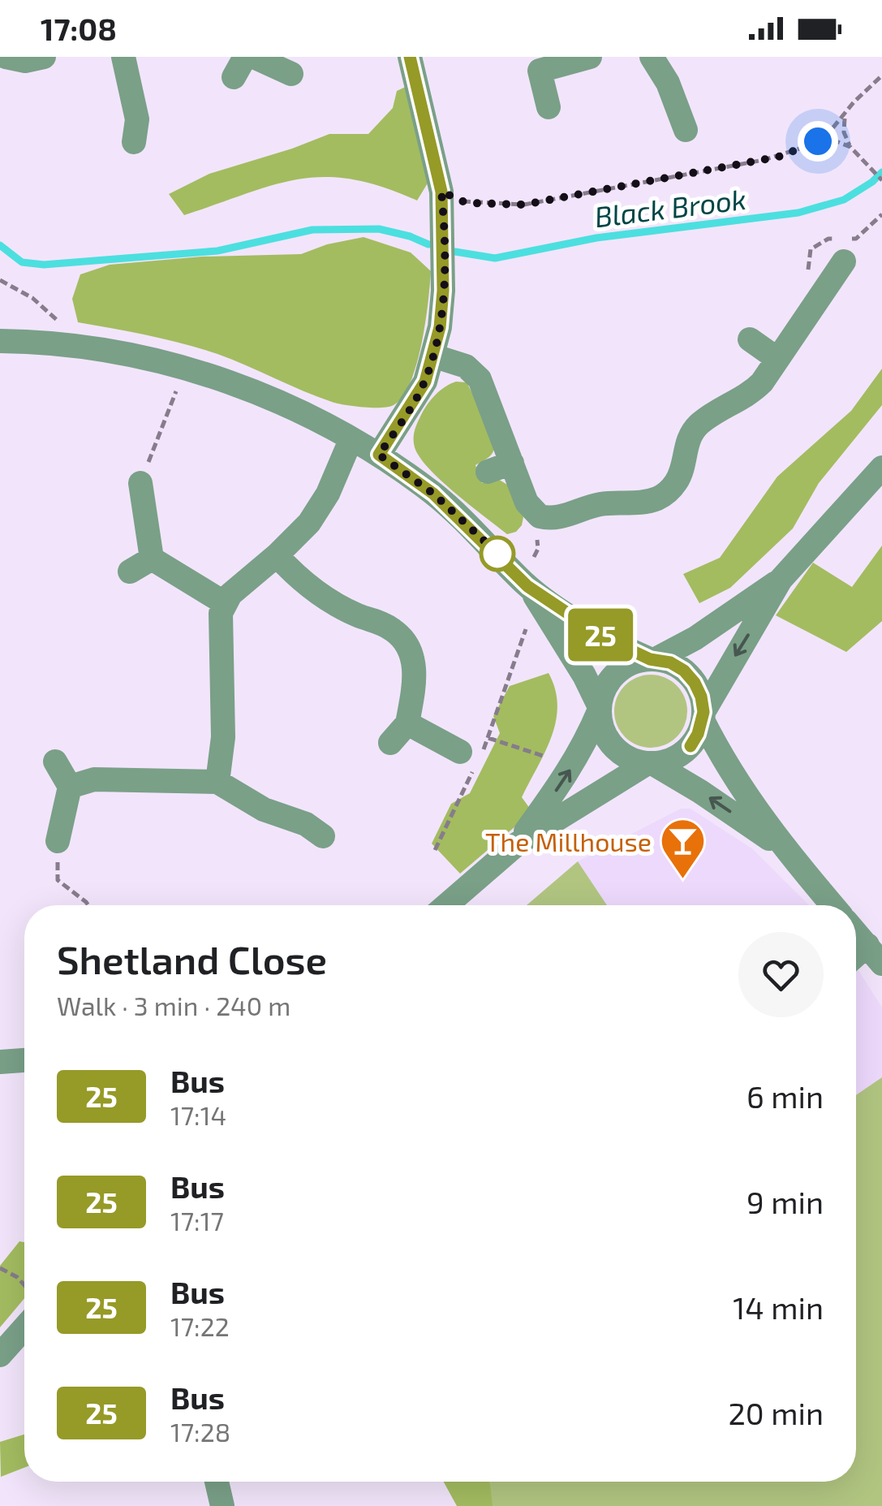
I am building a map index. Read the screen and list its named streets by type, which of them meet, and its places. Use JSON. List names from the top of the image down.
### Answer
{
  "water": ["Black Brook"],
  "places": {
    "bar": ["The Millhouse"]
  },
  "lines": ["bus line 25"],
  "page": {
    "status": "17:08",
    "on_map": "25",
    "heading": ["Shetland Close", "Walk · 3 min · 240 m"],
    "list": [
      {
        "mark": "25",
        "name": "Bus",
        "note": "17:14",
        "value": "6 min"
      },
      {
        "mark": "25",
        "name": "Bus",
        "note": "17:17",
        "value": "9 min"
      },
      {
        "mark": "25",
        "name": "Bus",
        "note": "17:22",
        "value": "14 min"
      },
      {
        "mark": "25",
        "name": "Bus",
        "note": "17:28",
        "value": "20 min"
      }
    ]
  }
}
